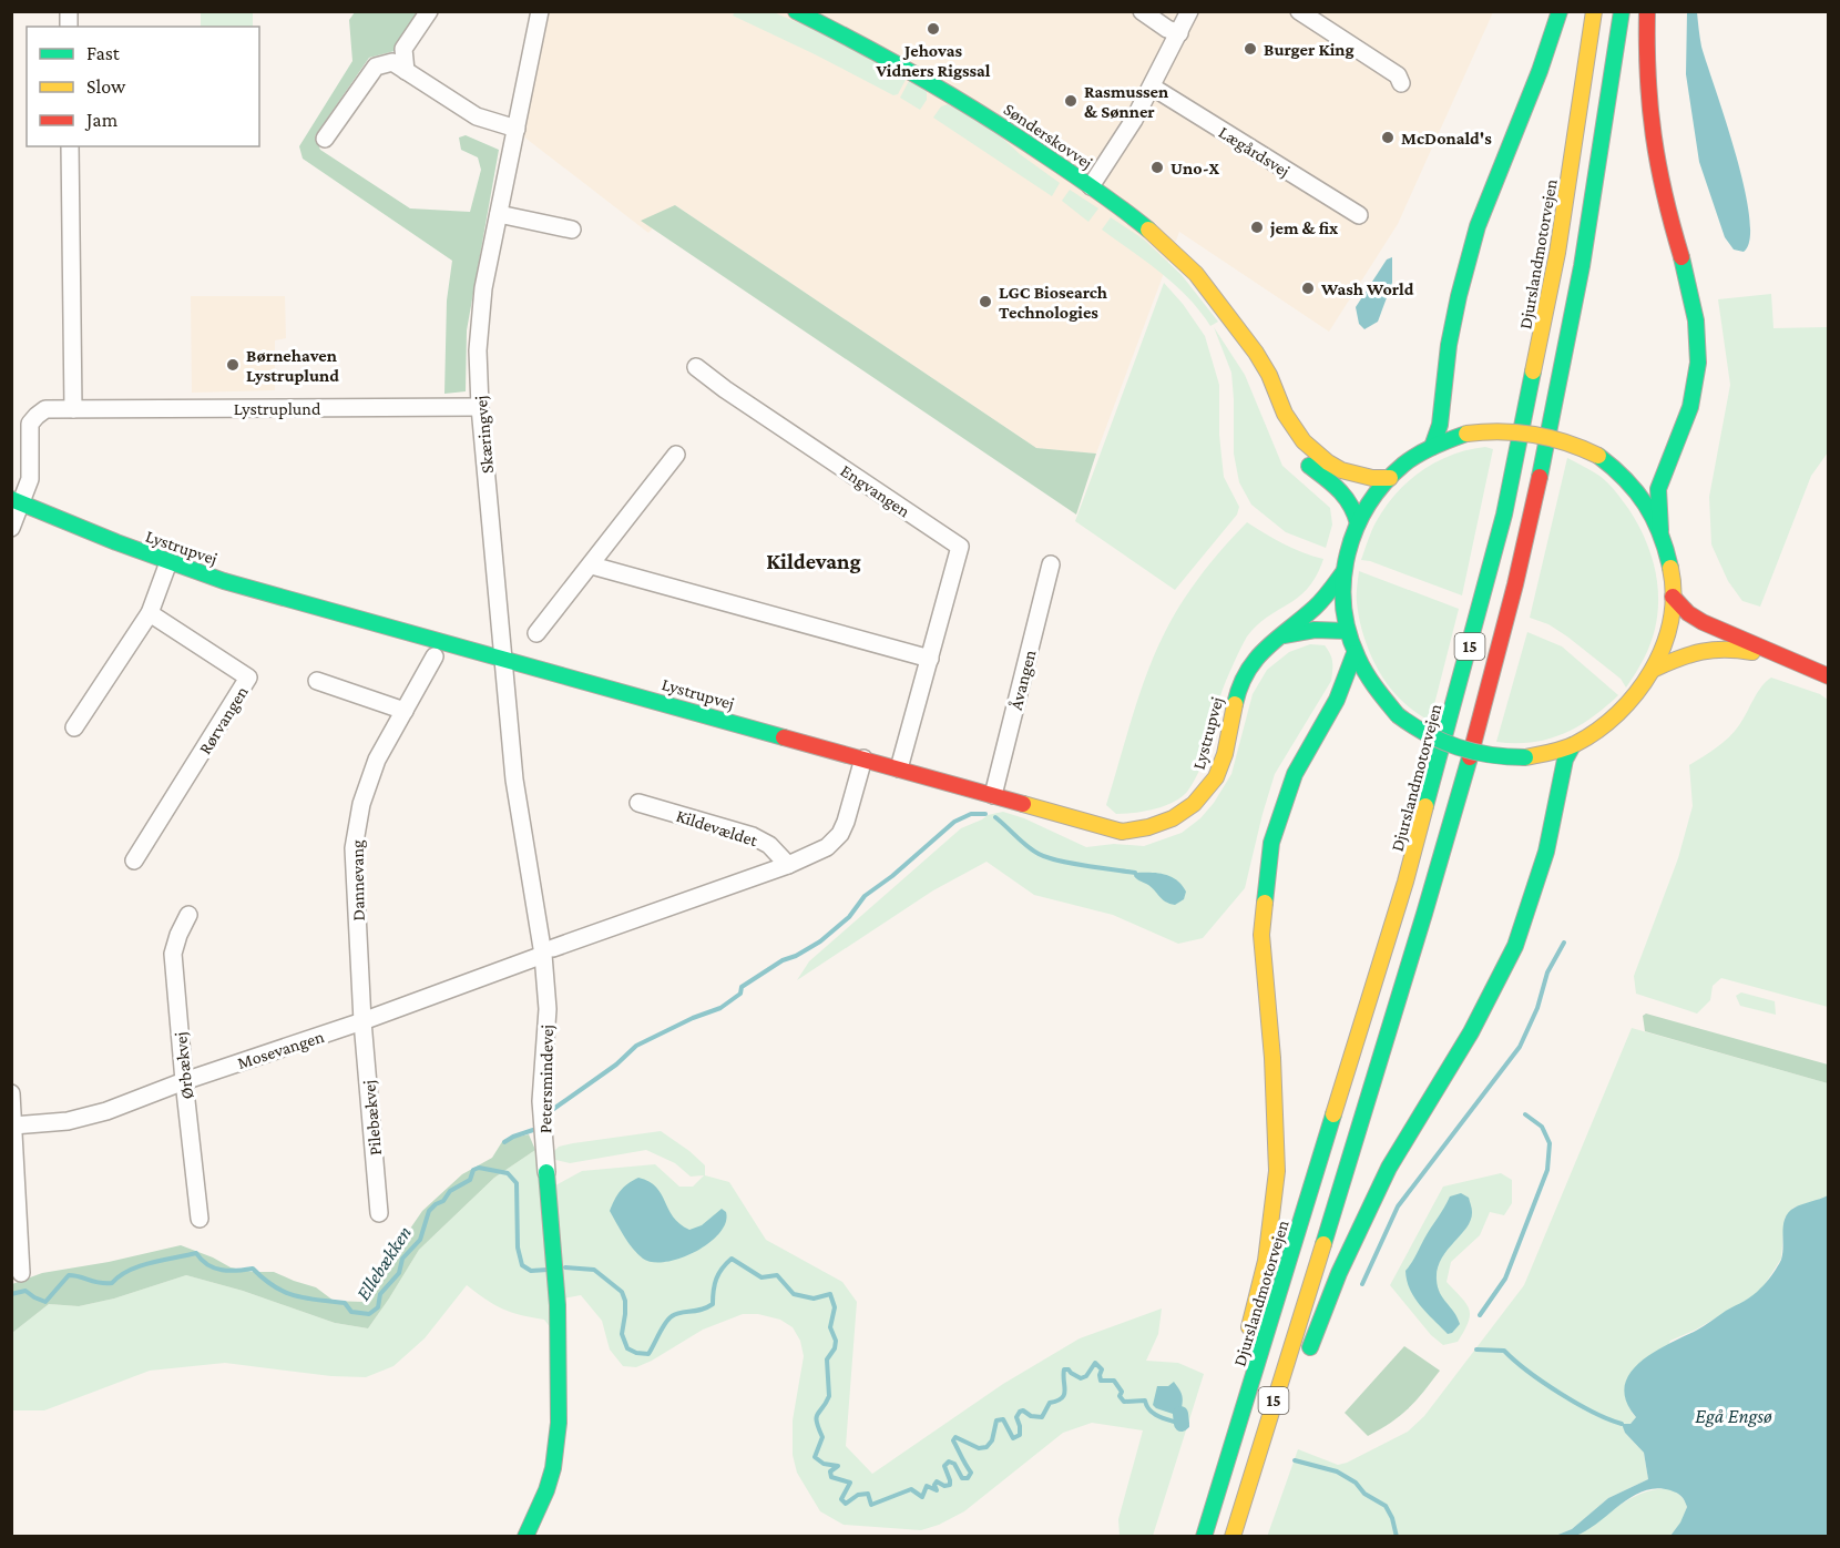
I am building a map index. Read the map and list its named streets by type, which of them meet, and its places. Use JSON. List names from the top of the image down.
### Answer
{
  "streets": {
    "main road": [
      "Sønderskovvej",
      "Djurslandmotorvejen",
      "Lystrupvej",
      "15",
      "Petersmindevej"
    ],
    "street": [
      "Lægårdsvej",
      "Lystruplund",
      "Skæringvej",
      "Engvangen",
      "Åvangen",
      "Rørvangen",
      "Kildevældet",
      "Dannevang",
      "Mosevangen",
      "Ørbækvej",
      "Pilebækvej"
    ]
  },
  "crossings": [
    ["Lystruplund", "Skæringvej"],
    ["Lystruplund", "Lystrupvej"],
    ["Skæringvej", "Lystrupvej"],
    ["Skæringvej", "Petersmindevej"],
    ["Engvangen", "Lystrupvej"],
    ["Lystrupvej", "Åvangen"],
    ["Lystrupvej", "Mosevangen"],
    ["Lystrupvej", "Petersmindevej"],
    ["Kildevældet", "Mosevangen"],
    ["Dannevang", "Mosevangen"],
    ["Dannevang", "Pilebækvej"],
    ["Mosevangen", "Ørbækvej"],
    ["Mosevangen", "Petersmindevej"],
    ["Mosevangen", "Pilebækvej"]
  ],
  "districts": ["Kildevang"],
  "water": ["Ellebækken", "Egå Engsø"],
  "places": [
    "Jehovas Vidners Rigssal",
    "Burger King",
    "Rasmussen & Sønner",
    "McDonald's",
    "Uno-X",
    "jem & fix",
    "Wash World",
    "LGC Biosearch Technologies",
    "Børnehaven Lystruplund"
  ],
  "legend": ["Fast", "Slow", "Jam"]
}
